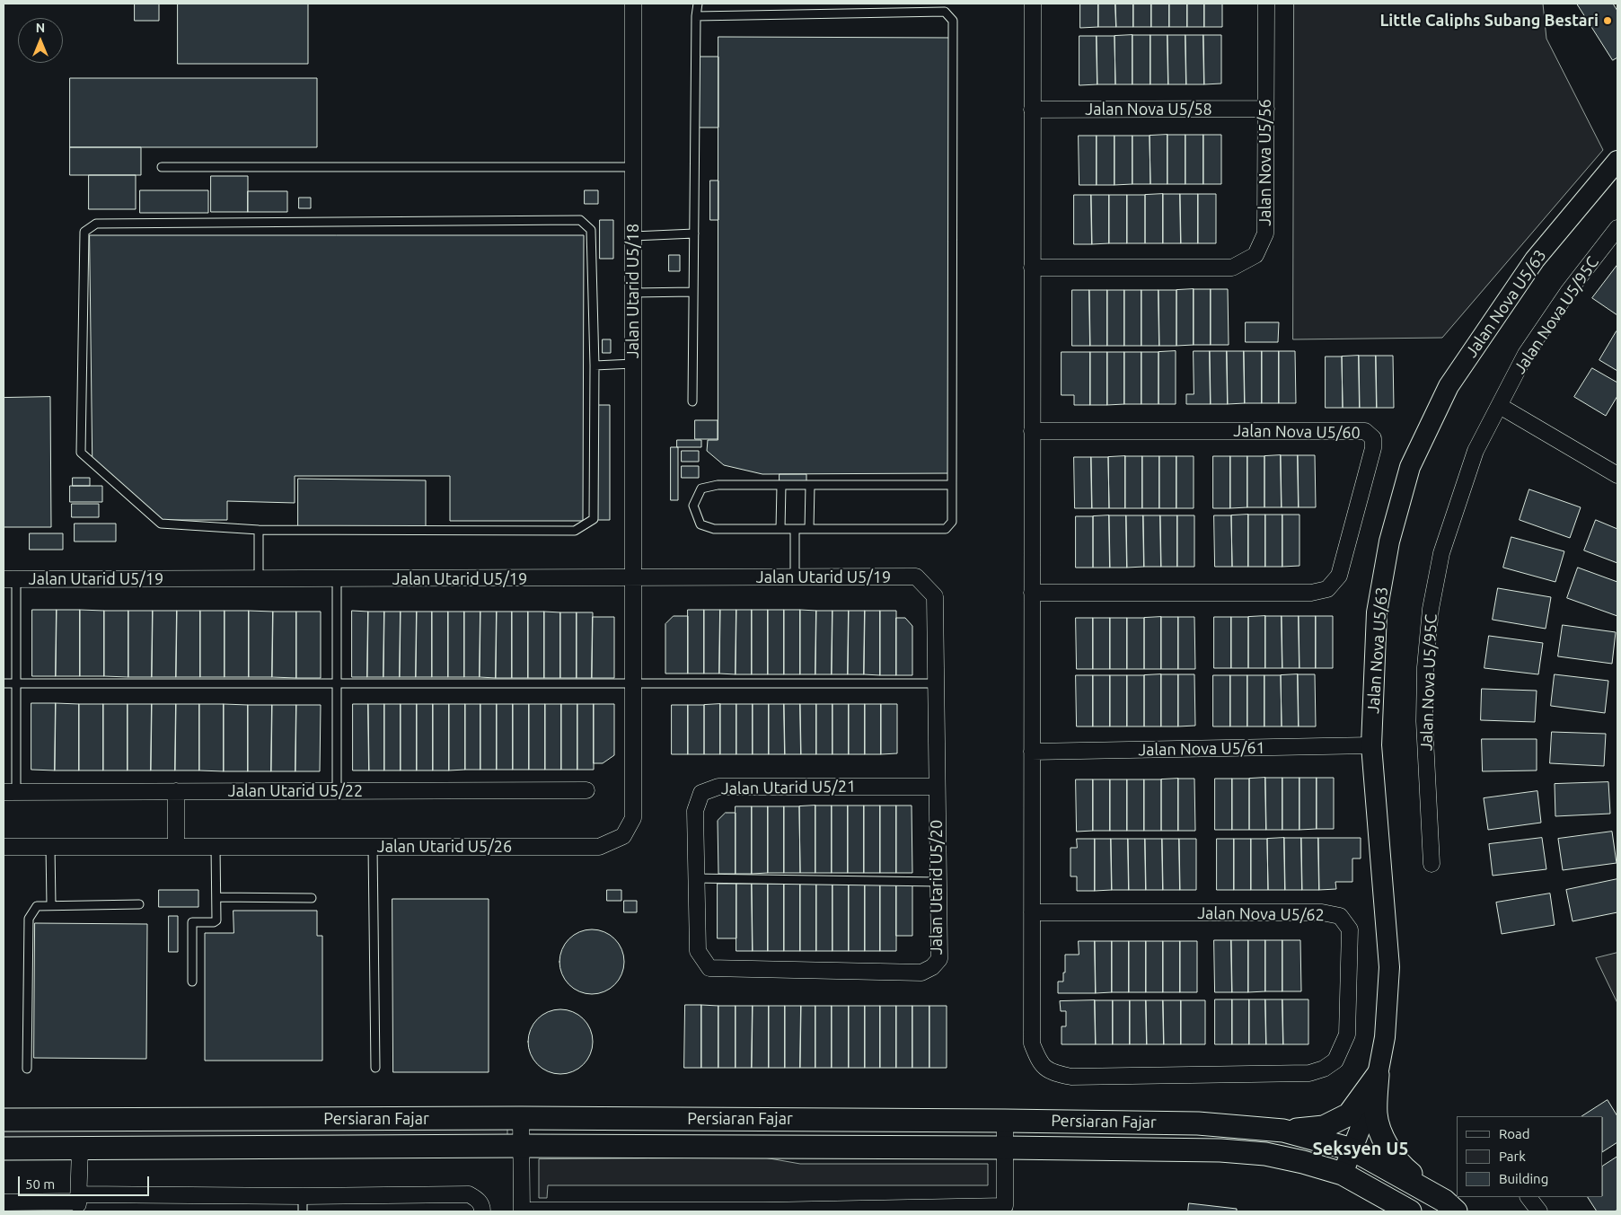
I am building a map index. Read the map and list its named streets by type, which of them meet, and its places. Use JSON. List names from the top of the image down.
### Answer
{
  "streets": {
    "main road": ["Persiaran Fajar"],
    "street": [
      "Jalan Nova U5/58",
      "Jalan Nova U5/56",
      "Jalan Utarid U5/18",
      "Jalan Nova U5/63",
      "Jalan Nova U5/95C",
      "Jalan Nova U5/60",
      "Jalan Utarid U5/19",
      "Jalan Nova U5/61",
      "Jalan Utarid U5/21",
      "Jalan Utarid U5/22",
      "Jalan Utarid U5/26",
      "Jalan Utarid U5/20",
      "Jalan Nova U5/62"
    ]
  },
  "crossings": [
    ["Jalan Nova U5/58", "Jalan Nova U5/56"],
    ["Jalan Utarid U5/18", "Jalan Utarid U5/19"],
    ["Jalan Utarid U5/18", "Jalan Utarid U5/26"],
    ["Jalan Nova U5/63", "Jalan Nova U5/61"],
    ["Jalan Nova U5/63", "Persiaran Fajar"],
    ["Jalan Utarid U5/19", "Jalan Utarid U5/26"],
    ["Jalan Utarid U5/19", "Jalan Utarid U5/20"],
    ["Jalan Utarid U5/21", "Jalan Utarid U5/20"]
  ],
  "districts": ["Seksyen U5"],
  "places": ["Little Caliphs Subang Bestari"],
  "legend": ["Road", "Park", "Building"],
  "scale_bar": "50 m",
  "north": "top"
}
